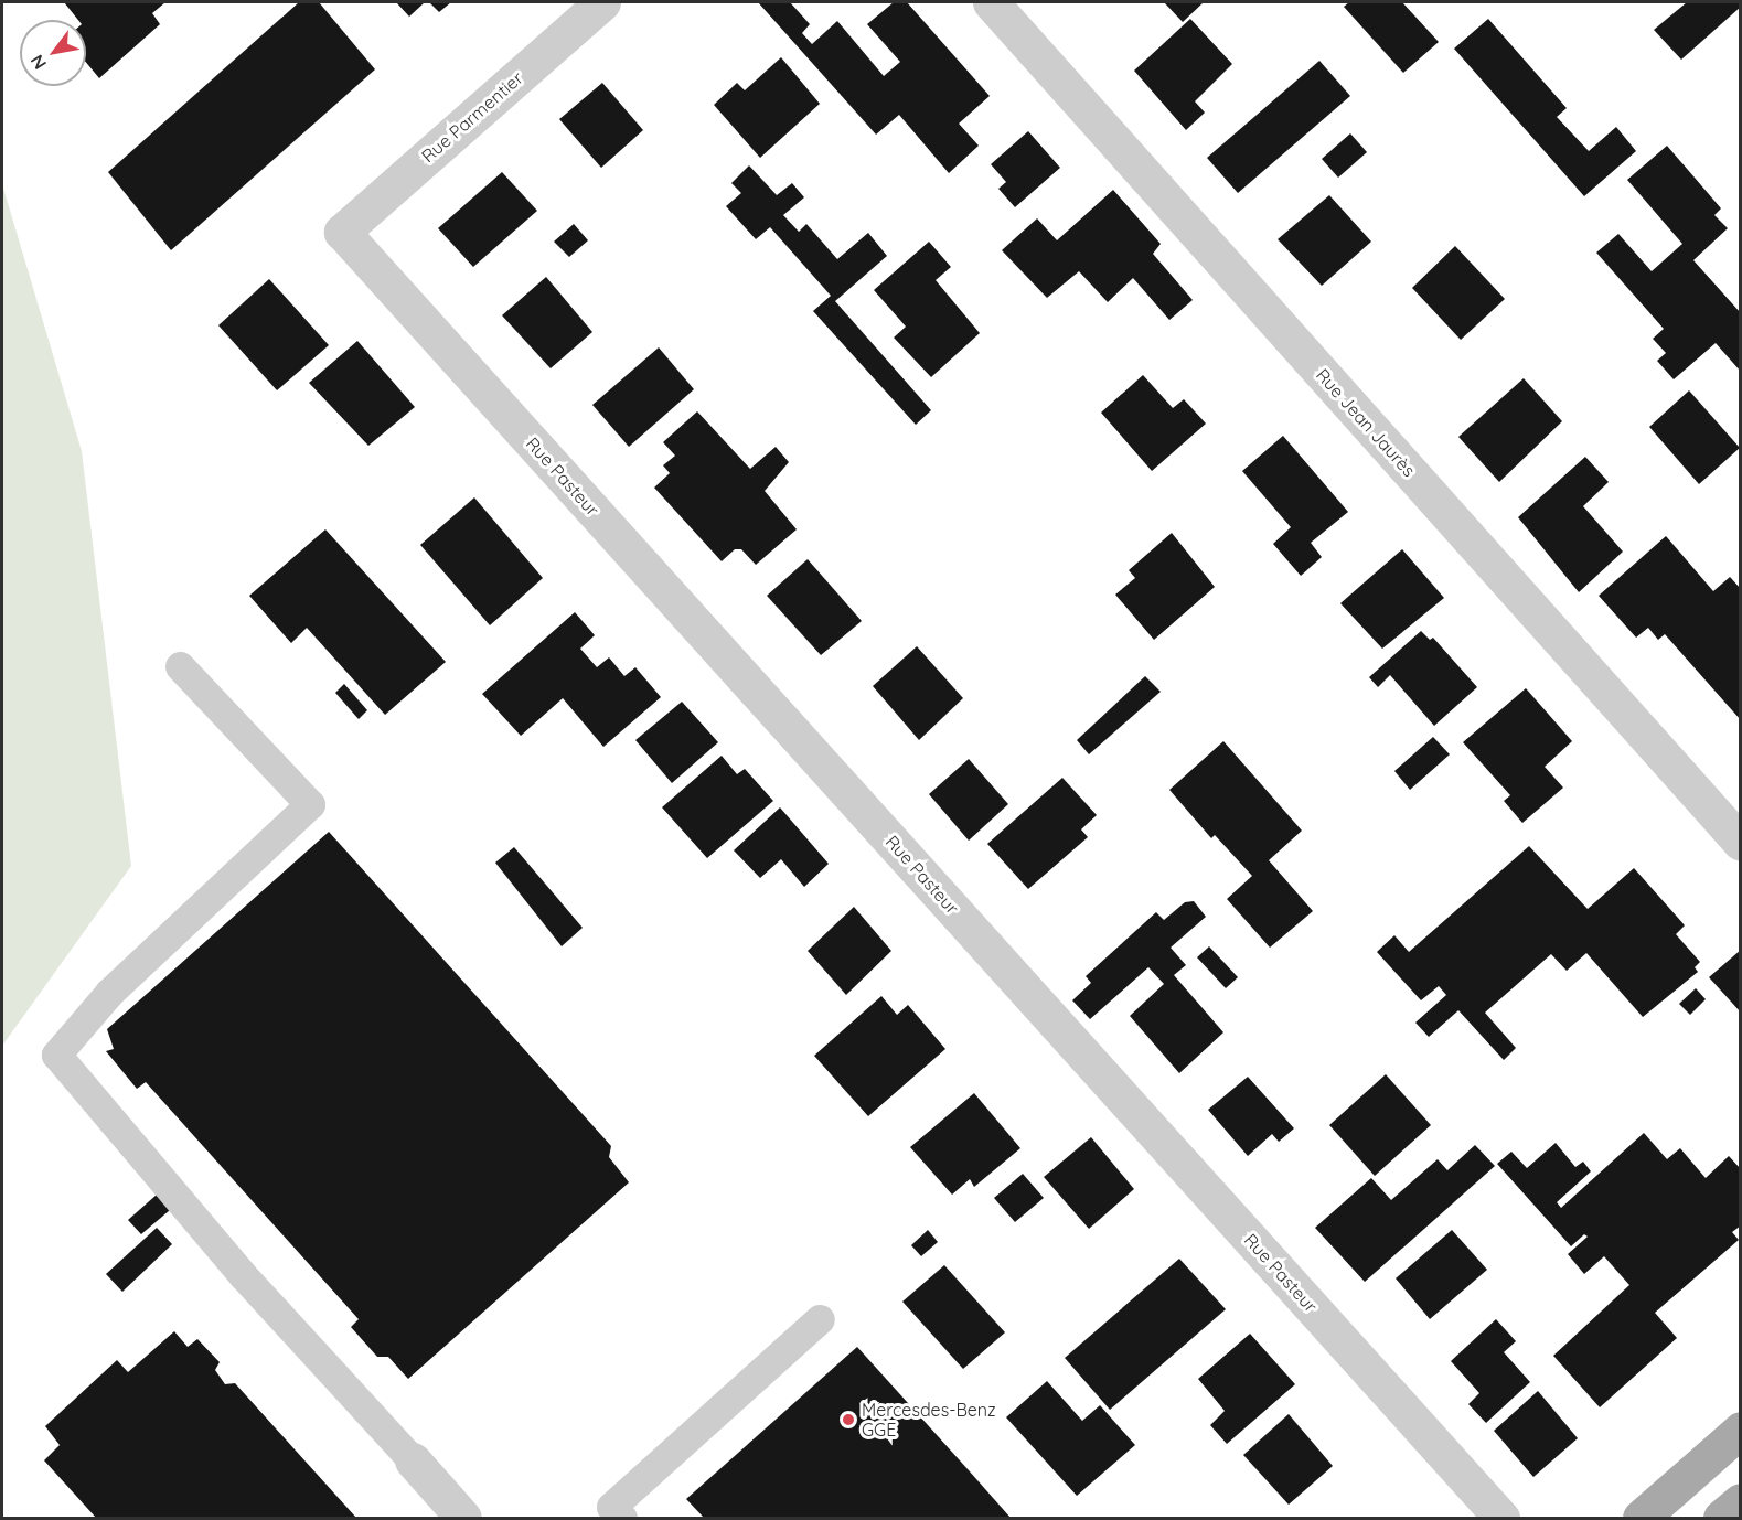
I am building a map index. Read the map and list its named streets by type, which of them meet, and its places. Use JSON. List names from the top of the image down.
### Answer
{
  "streets": {
    "street": ["Rue Parmentier", "Rue Jean Jaurès", "Rue Pasteur"]
  },
  "crossings": [
    ["Rue Parmentier", "Rue Pasteur"]
  ],
  "places": ["Mercesdes-Benz GGE"],
  "north": "bottom left"
}
